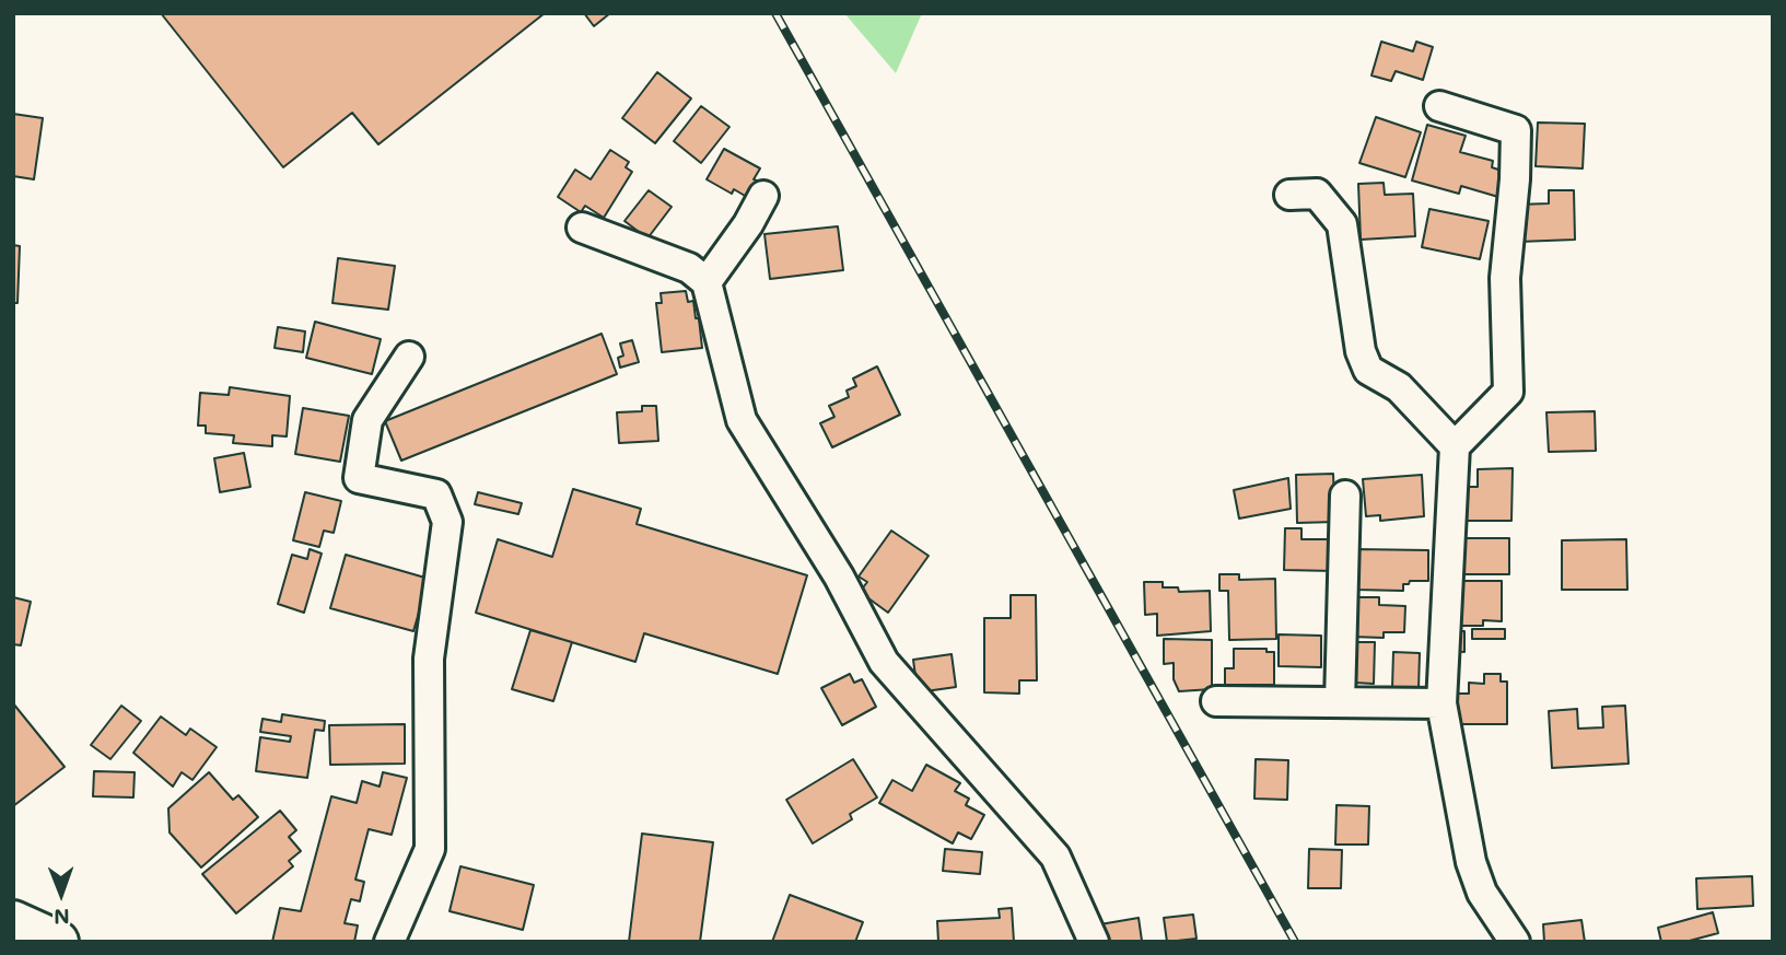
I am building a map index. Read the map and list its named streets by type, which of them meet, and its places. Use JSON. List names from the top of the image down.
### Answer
{
  "north": "bottom"
}
